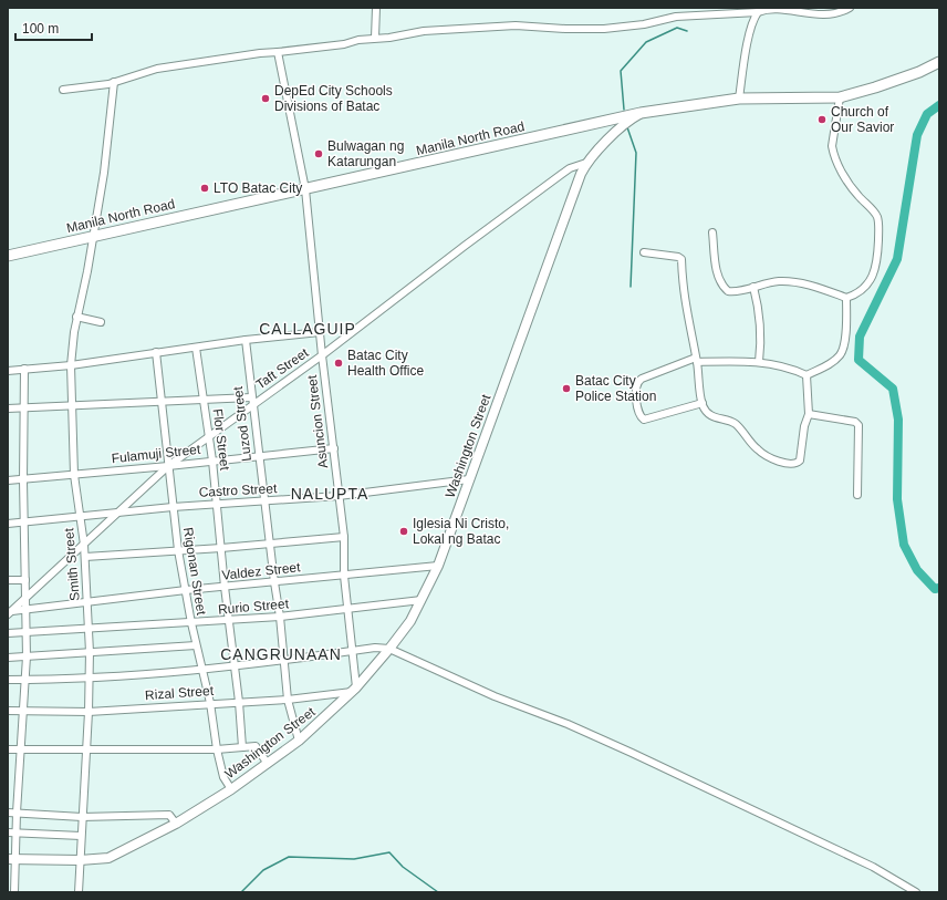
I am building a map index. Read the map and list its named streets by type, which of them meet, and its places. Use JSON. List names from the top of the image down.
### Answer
{
  "streets": {
    "highway": ["Manila North Road"],
    "main road": ["Washington Street"],
    "street": [
      "Taft Street",
      "Asuncion Street",
      "Luzod Street",
      "Flor Street",
      "Fulamuji Street",
      "Castro Street",
      "Smith Street",
      "Rigonan Street",
      "Valdez Street",
      "Rurio Street",
      "Rizal Street"
    ]
  },
  "crossings": [
    ["Manila North Road", "Asuncion Street"],
    ["Manila North Road", "Washington Street"],
    ["Manila North Road", "Smith Street"],
    ["Taft Street", "Asuncion Street"],
    ["Taft Street", "Luzod Street"],
    ["Taft Street", "Flor Street"],
    ["Taft Street", "Washington Street"],
    ["Taft Street", "Fulamuji Street"],
    ["Taft Street", "Castro Street"],
    ["Taft Street", "Smith Street"],
    ["Taft Street", "Rigonan Street"],
    ["Taft Street", "Valdez Street"],
    ["Asuncion Street", "Washington Street"],
    ["Asuncion Street", "Fulamuji Street"],
    ["Asuncion Street", "Castro Street"],
    ["Asuncion Street", "Valdez Street"],
    ["Asuncion Street", "Rurio Street"],
    ["Asuncion Street", "Rizal Street"],
    ["Luzod Street", "Washington Street"],
    ["Luzod Street", "Fulamuji Street"],
    ["Luzod Street", "Castro Street"],
    ["Luzod Street", "Valdez Street"],
    ["Luzod Street", "Rurio Street"],
    ["Luzod Street", "Rizal Street"],
    ["Flor Street", "Fulamuji Street"],
    ["Flor Street", "Castro Street"],
    ["Flor Street", "Valdez Street"],
    ["Flor Street", "Rurio Street"],
    ["Flor Street", "Rizal Street"],
    ["Washington Street", "Castro Street"],
    ["Washington Street", "Smith Street"],
    ["Washington Street", "Rigonan Street"],
    ["Washington Street", "Valdez Street"],
    ["Washington Street", "Rurio Street"],
    ["Washington Street", "Rizal Street"],
    ["Fulamuji Street", "Smith Street"],
    ["Fulamuji Street", "Rigonan Street"],
    ["Castro Street", "Smith Street"],
    ["Castro Street", "Rigonan Street"],
    ["Smith Street", "Valdez Street"],
    ["Smith Street", "Rurio Street"],
    ["Smith Street", "Rizal Street"],
    ["Rigonan Street", "Valdez Street"],
    ["Rigonan Street", "Rurio Street"],
    ["Rigonan Street", "Rizal Street"]
  ],
  "districts": ["CALLAGUIP", "NALUPTA", "CANGRUNAAN"],
  "places": [
    "DepEd City Schools Divisions of Batac",
    "Church of Our Savior",
    "Bulwagan ng Katarungan",
    "LTO Batac City",
    "Batac City Health Office",
    "Batac City Police Station",
    "Iglesia Ni Cristo, Lokal ng Batac"
  ],
  "scale_bar": "100 m"
}
